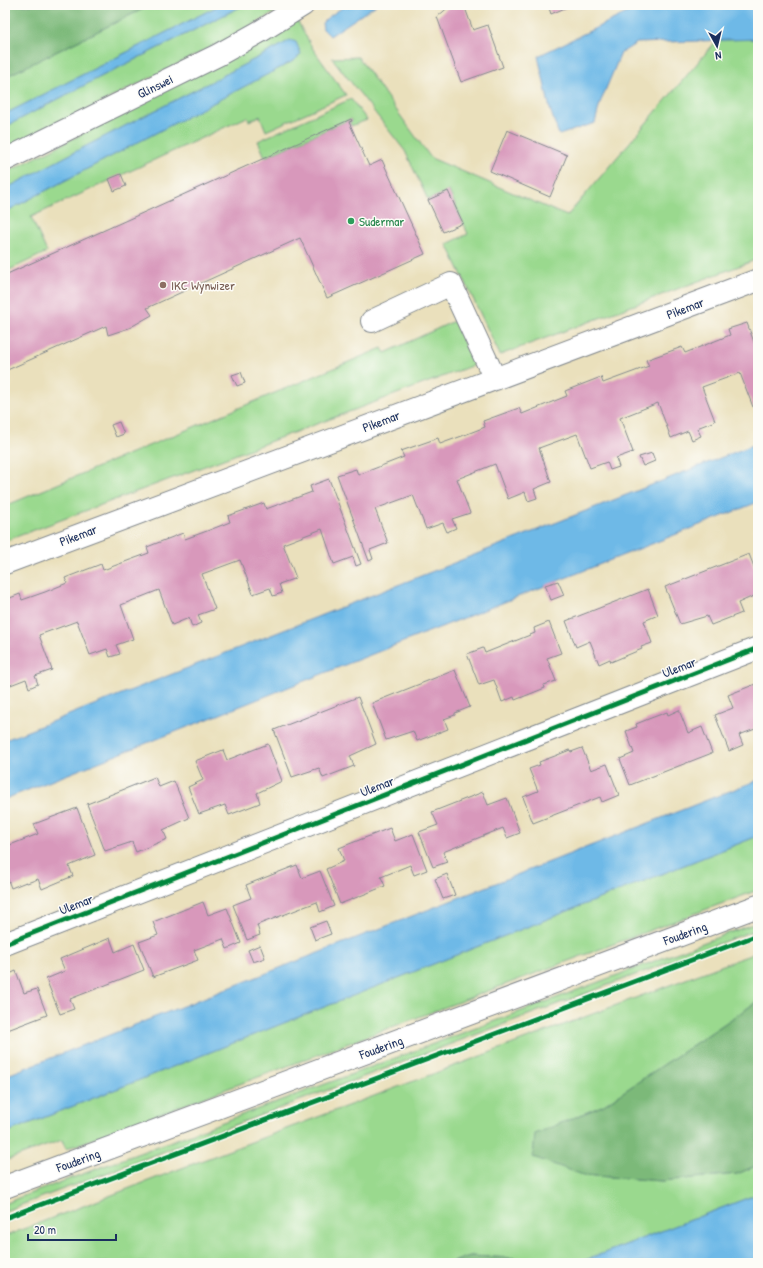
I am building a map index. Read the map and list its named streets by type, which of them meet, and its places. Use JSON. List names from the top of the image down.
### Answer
{
  "streets": {
    "street": [
      "Glinswei",
      "Pikemar",
      "Ulemar",
      "Foudering"
    ]
  },
  "places": ["Sudermar", "IKC Wynwizer"],
  "scale_bar": "20 m",
  "north": "bottom"
}
